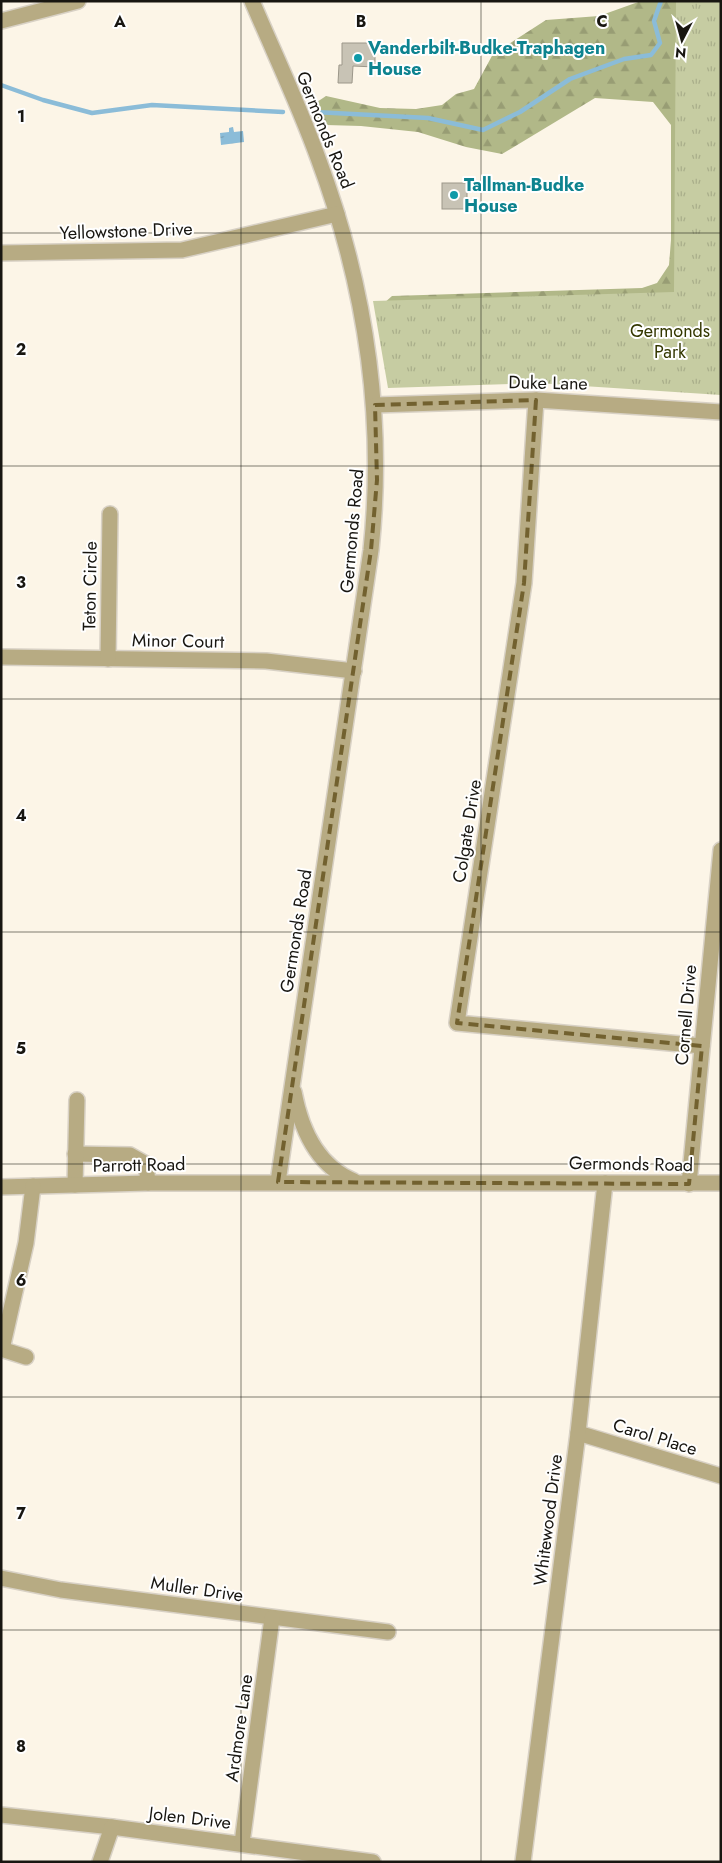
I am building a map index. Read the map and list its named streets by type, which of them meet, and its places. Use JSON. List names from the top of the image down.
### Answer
{
  "streets": {
    "street": [
      "Germonds Road",
      "Yellowstone Drive",
      "Duke Lane",
      "Teton Circle",
      "Minor Court",
      "Colgate Drive",
      "Cornell Drive",
      "Parrott Road",
      "Carol Place",
      "Whitewood Drive",
      "Muller Drive",
      "Ardmore Lane",
      "Jolen Drive"
    ]
  },
  "crossings": [
    ["Germonds Road", "Yellowstone Drive"],
    ["Germonds Road", "Duke Lane"],
    ["Germonds Road", "Minor Court"],
    ["Germonds Road", "Cornell Drive"],
    ["Germonds Road", "Parrott Road"],
    ["Germonds Road", "Whitewood Drive"],
    ["Duke Lane", "Colgate Drive"],
    ["Teton Circle", "Minor Court"],
    ["Colgate Drive", "Cornell Drive"],
    ["Carol Place", "Whitewood Drive"],
    ["Muller Drive", "Ardmore Lane"],
    ["Ardmore Lane", "Jolen Drive"]
  ],
  "parks": ["Germonds Park"],
  "places": ["Vanderbilt-Budke-Traphagen House", "Tallman-Budke House"],
  "north": "bottom",
  "grid": {
    "columns": ["A", "B", "C"],
    "rows": [
      "1",
      "2",
      "3",
      "4",
      "5",
      "6",
      "7",
      "8"
    ]
  }
}
